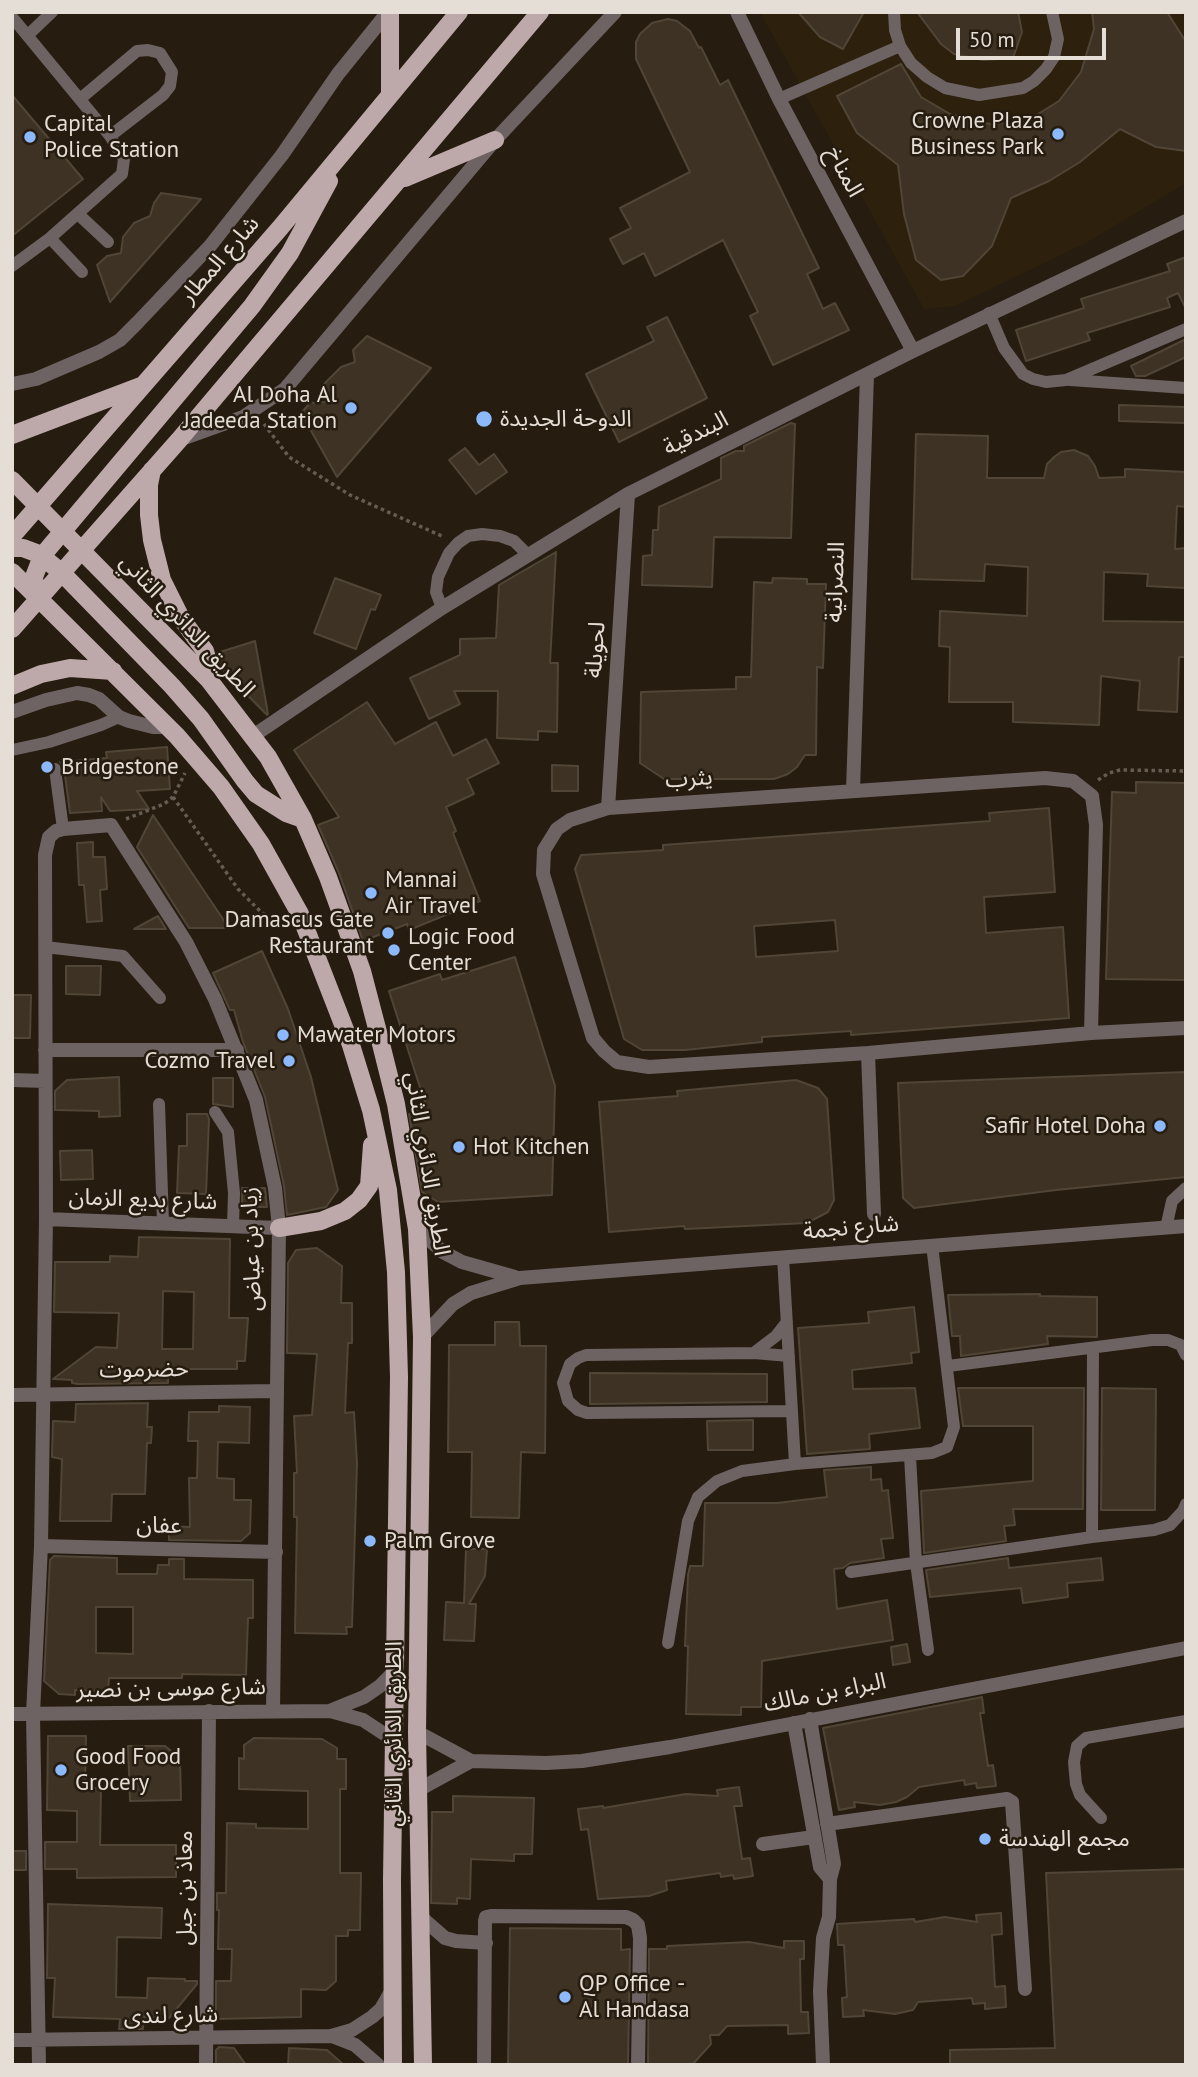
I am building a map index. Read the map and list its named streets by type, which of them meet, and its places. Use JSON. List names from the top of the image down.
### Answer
{
  "streets": {
    "main road": ["شارع المطار", "الطريق الدائري الثاني"],
    "street": [
      "المناخ",
      "البندقية",
      "النصرانية",
      "لحويلة",
      "يثرب",
      "شارع بديع الزمان",
      "شارع نجمة",
      "زياد بن عياض",
      "حضرموت",
      "عفان",
      "شارع موسى بن نصير",
      "البراء بن مالك",
      "معاذ بن جبل",
      "شارع لندى"
    ]
  },
  "crossings": [
    ["المناخ", "البندقية"],
    ["شارع المطار", "الطريق الدائري الثاني"],
    ["البندقية", "النصرانية"],
    ["البندقية", "الطريق الدائري الثاني"],
    ["البندقية", "لحويلة"],
    ["النصرانية", "يثرب"],
    ["الطريق الدائري الثاني", "شارع نجمة"],
    ["الطريق الدائري الثاني", "شارع موسى بن نصير"],
    ["الطريق الدائري الثاني", "البراء بن مالك"],
    ["الطريق الدائري الثاني", "شارع لندى"],
    ["لحويلة", "يثرب"],
    ["شارع بديع الزمان", "زياد بن عياض"],
    ["زياد بن عياض", "حضرموت"],
    ["زياد بن عياض", "عفان"],
    ["زياد بن عياض", "شارع موسى بن نصير"],
    ["شارع موسى بن نصير", "معاذ بن جبل"],
    ["معاذ بن جبل", "شارع لندى"]
  ],
  "places": [
    "Crowne Plaza Business Park",
    "Capital Police Station",
    "Al Doha Al Jadeeda Station",
    "الدوحة الجديدة",
    "Bridgestone",
    "Mannai Air Travel",
    "Damascus Gate Restaurant",
    "Logic Food Center",
    "Mawater Motors",
    "Cozmo Travel",
    "Safir Hotel Doha",
    "Hot Kitchen",
    "Palm Grove",
    "Good Food Grocery",
    "مجمع الهندسة",
    "QP Office - Al Handasa"
  ],
  "scale_bar": "50 m"
}
